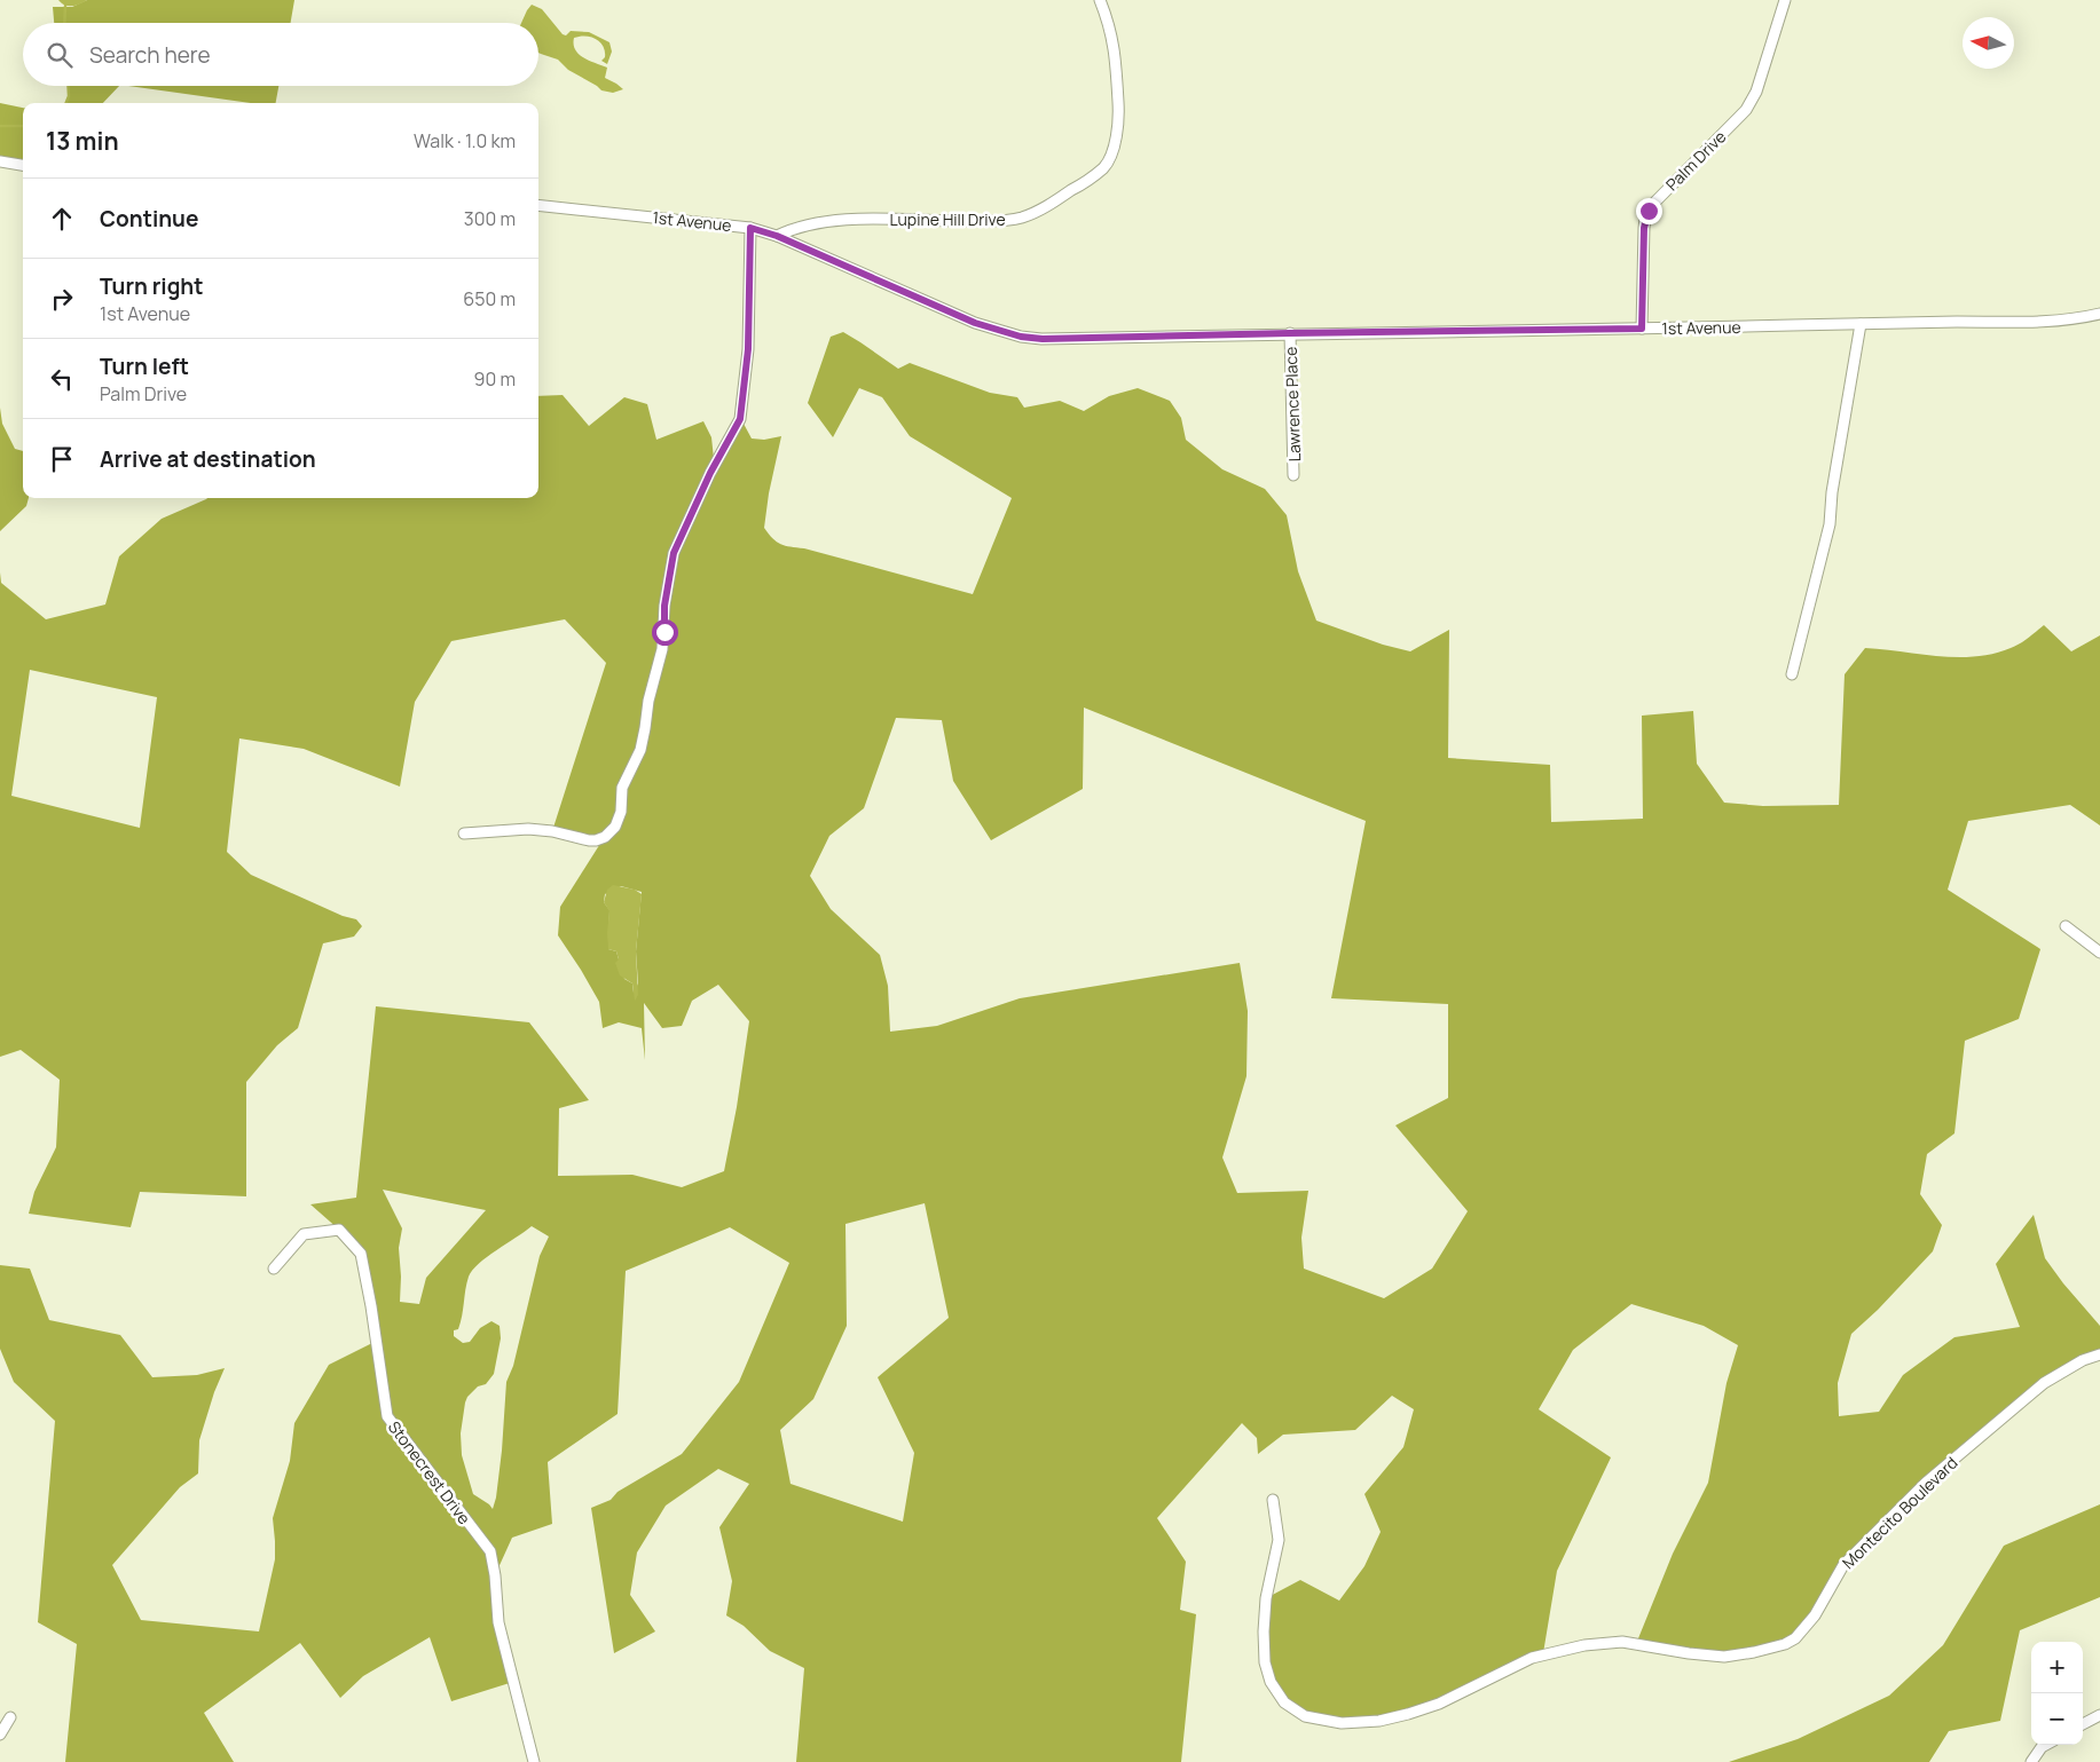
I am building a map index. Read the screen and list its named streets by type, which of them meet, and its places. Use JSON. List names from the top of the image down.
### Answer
{
  "streets": {
    "street": [
      "Palm Drive",
      "Lupine Hill Drive",
      "1st Avenue",
      "Lawrence Place",
      "Stonecrest Drive",
      "Montecito Boulevard"
    ]
  },
  "crossings": [
    ["Palm Drive", "1st Avenue"],
    ["Lupine Hill Drive", "1st Avenue"],
    ["1st Avenue", "Lawrence Place"]
  ],
  "north": "left",
  "page": {
    "search": "Search here",
    "heading": ["13 min", "Walk · 1.0 km"],
    "list": [
      ["Continue", "300 m"],
      ["Turn right", "1st Avenue", "650 m"],
      ["Turn left", "Palm Drive", "90 m"],
      "Arrive at destination"
    ],
    "map_buttons": ["+", "−"]
  }
}
